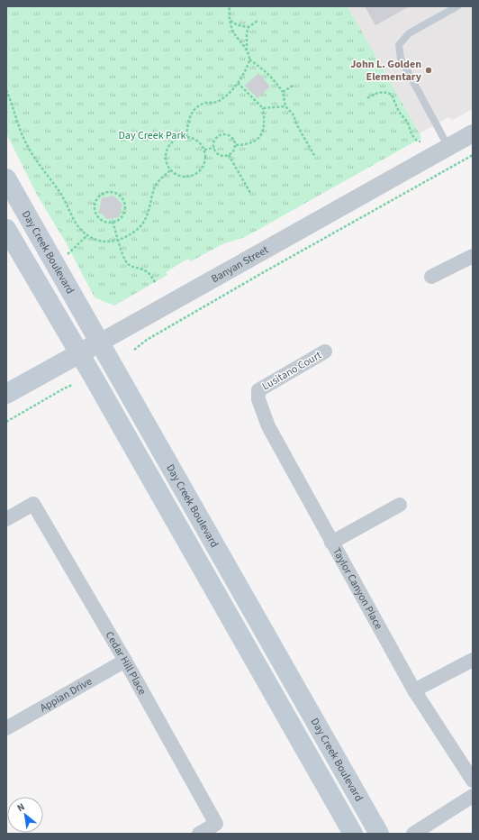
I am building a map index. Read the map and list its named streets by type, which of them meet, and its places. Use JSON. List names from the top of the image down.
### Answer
{
  "streets": {
    "main road": ["Day Creek Boulevard", "Banyan Street"],
    "street": [
      "Lusitano Court",
      "Taylor Canyon Place",
      "Cedar Hill Place",
      "Appian Drive"
    ]
  },
  "crossings": [
    ["Day Creek Boulevard", "Banyan Street"],
    ["Lusitano Court", "Taylor Canyon Place"],
    ["Cedar Hill Place", "Appian Drive"]
  ],
  "parks": ["Day Creek Park"],
  "places": ["John L. Golden Elementary"],
  "north": "top left"
}
